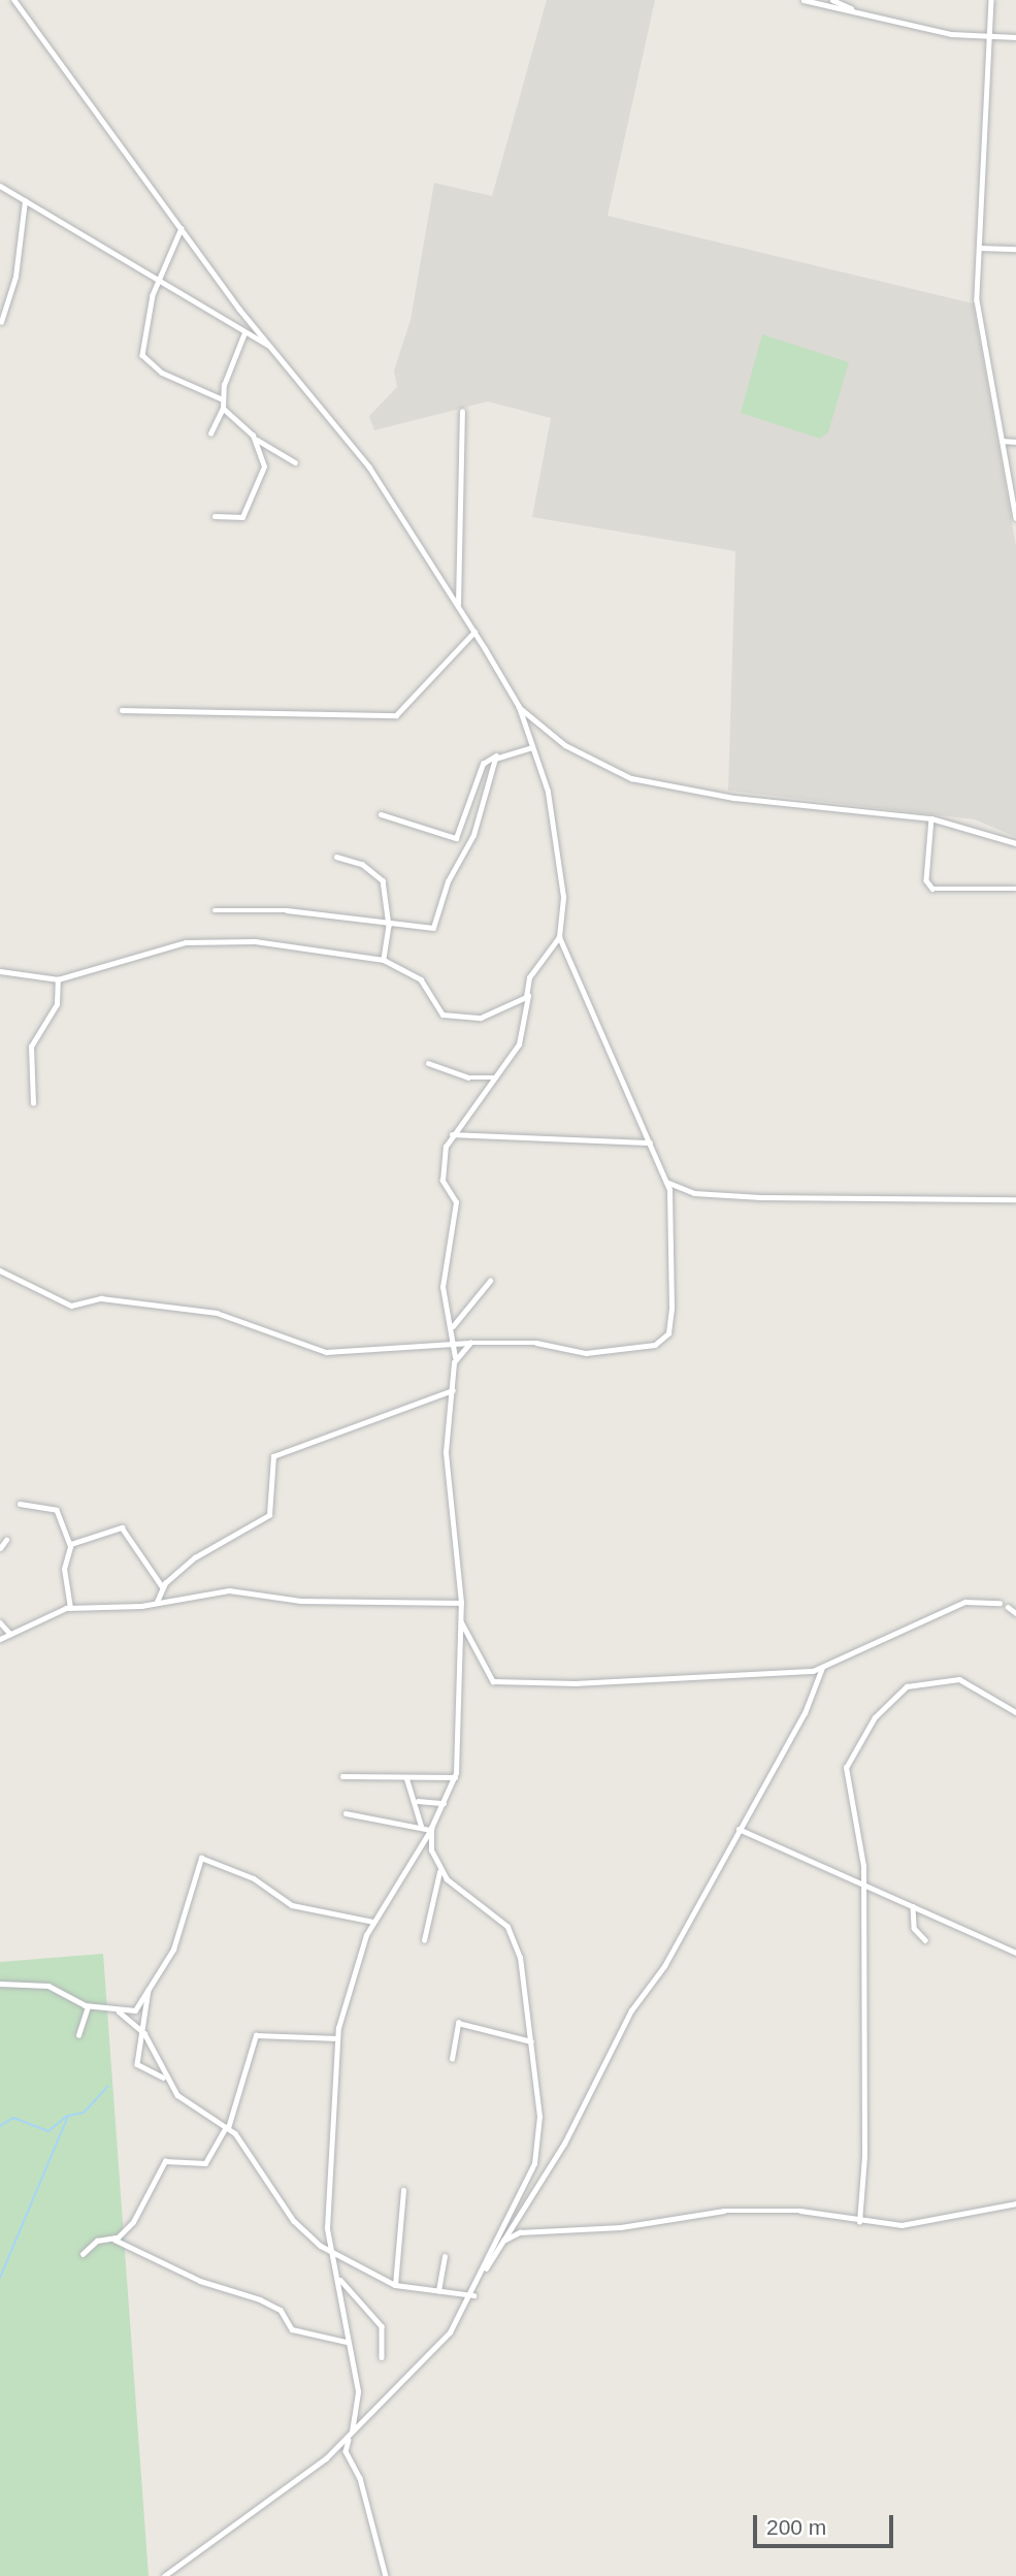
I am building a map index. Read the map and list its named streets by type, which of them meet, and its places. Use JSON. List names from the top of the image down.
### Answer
{
  "scale_bar": "200 m"
}
